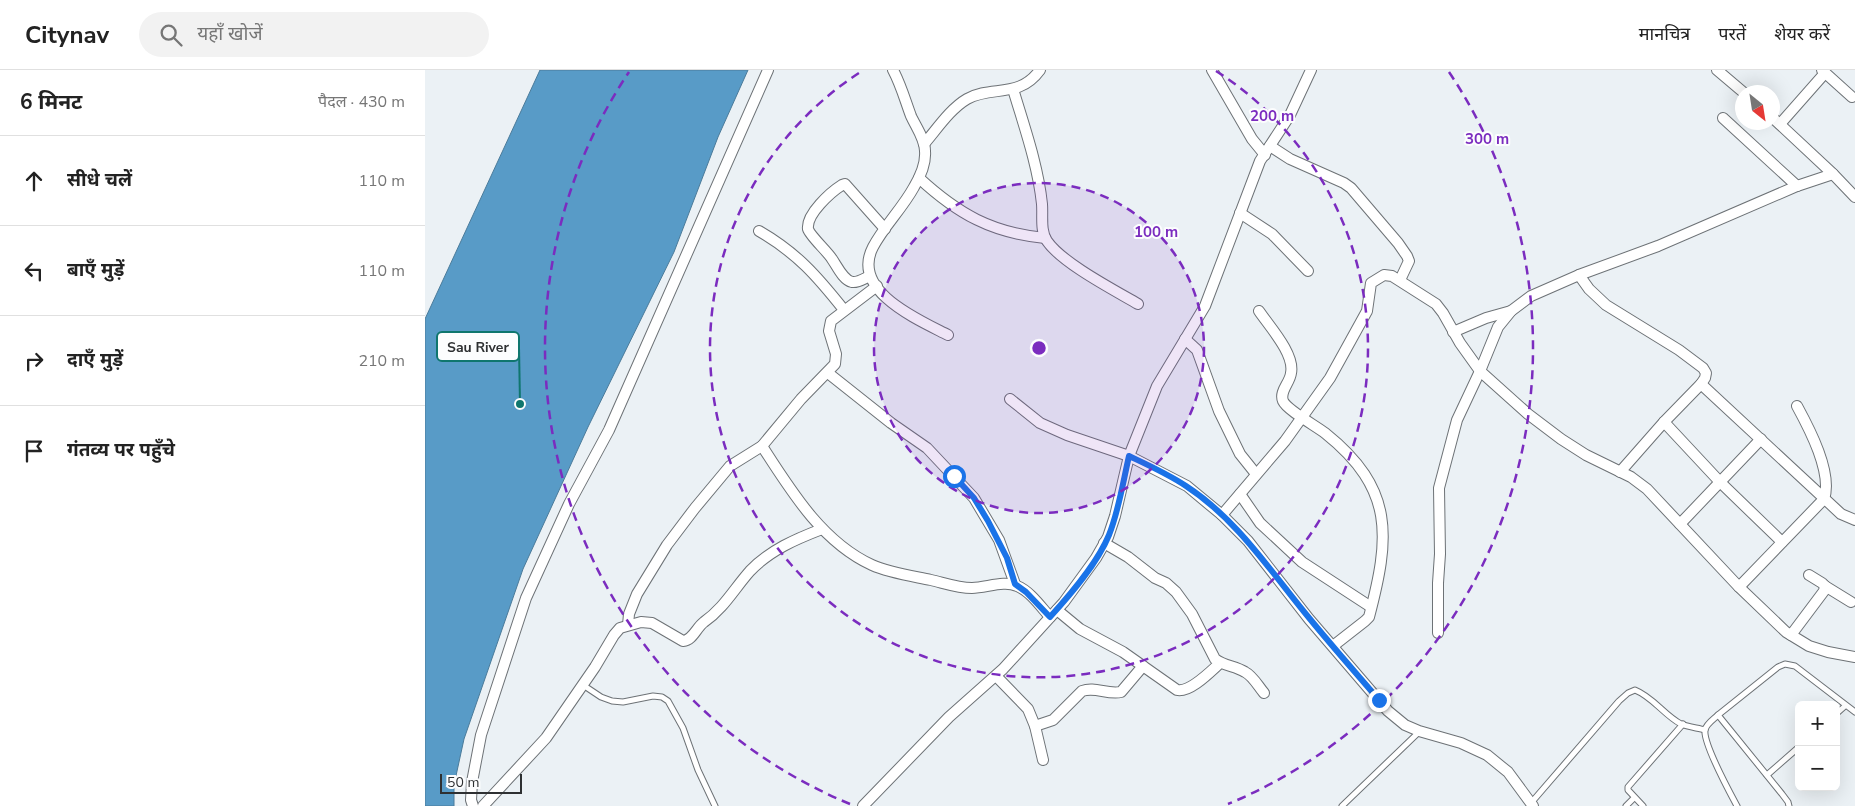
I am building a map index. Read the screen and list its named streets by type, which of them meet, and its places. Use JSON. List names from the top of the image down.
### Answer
{
  "places": ["Sau River"],
  "scale_bar": "50 m",
  "north": "bottom right",
  "page": {
    "header": "Citynav",
    "search": "यहाँ खोजें",
    "nav": ["मानचित्र", "परतें", "शेयर करें"],
    "heading": ["6 मिनट", "पैदल · 430 m"],
    "list": [
      ["सीधे चलें", "110 m"],
      ["बाएँ मुड़ें", "110 m"],
      ["दाएँ मुड़ें", "210 m"],
      "गंतव्य पर पहुँचे"
    ],
    "map_buttons": ["+", "−"],
    "scale": "50 m"
  },
  "rings": ["200 m", "300 m", "100 m"]
}
